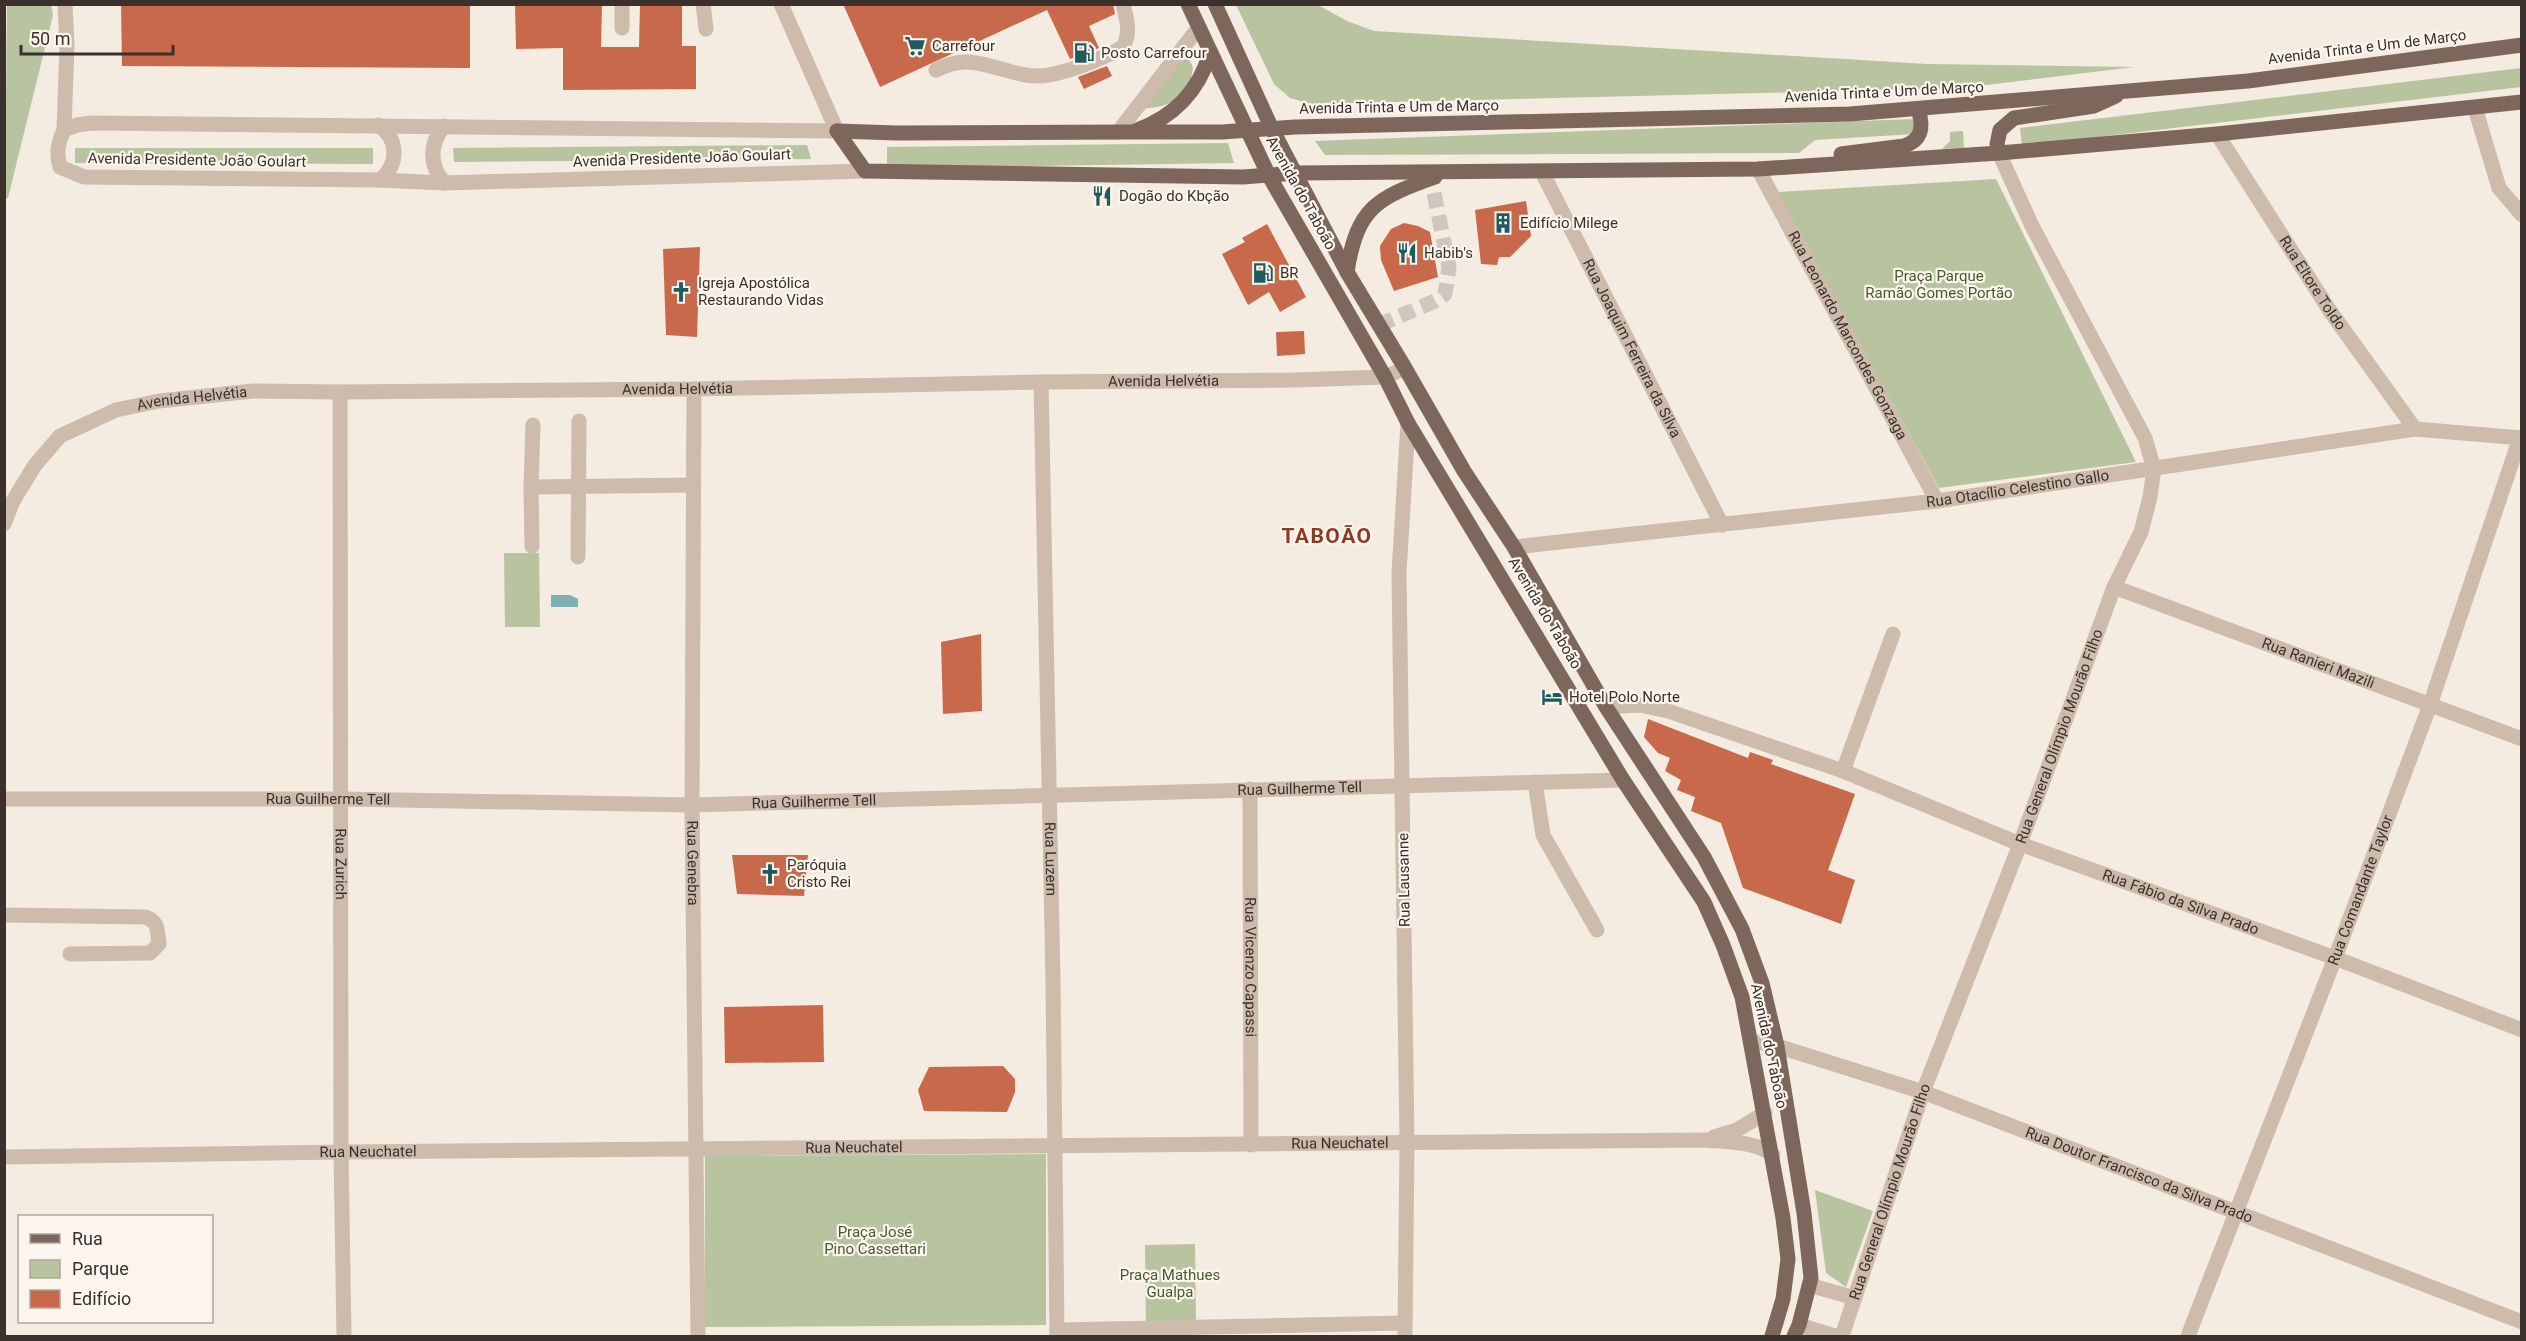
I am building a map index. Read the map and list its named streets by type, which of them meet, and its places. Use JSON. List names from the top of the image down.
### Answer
{
  "streets": {
    "main road": ["Avenida Trinta e Um de Março", "Avenida Presidente João Goulart", "Avenida do Taboão"],
    "street": [
      "Rua Eltore Toldo",
      "Rua Leonardo Marcondes Gonzaga",
      "Rua Joaquim Ferreira da Silva",
      "Avenida Helvétia",
      "Rua Otacílio Celestino Gallo",
      "Rua Ranieri Mazili",
      "Rua General Olímpio Mourão Filho",
      "Rua Guilherme Tell",
      "Rua Luzern",
      "Rua Genebra",
      "Rua Zurich",
      "Rua Lausanne",
      "Rua Comandante Taylor",
      "Rua Fábio da Silva Prado",
      "Rua Vicenzo Capassi",
      "Rua Neuchatel",
      "Rua Doutor Francisco da Silva Prado"
    ]
  },
  "crossings": [
    ["Avenida Trinta e Um de Março", "Avenida Presidente João Goulart"],
    ["Avenida Trinta e Um de Março", "Avenida do Taboão"],
    ["Avenida Presidente João Goulart", "Avenida do Taboão"],
    ["Avenida do Taboão", "Avenida Helvétia"],
    ["Avenida do Taboão", "Rua Otacílio Celestino Gallo"],
    ["Avenida do Taboão", "Rua Guilherme Tell"],
    ["Avenida do Taboão", "Rua Lausanne"],
    ["Avenida do Taboão", "Rua Fábio da Silva Prado"],
    ["Avenida do Taboão", "Rua Neuchatel"],
    ["Avenida do Taboão", "Rua Doutor Francisco da Silva Prado"],
    ["Rua Eltore Toldo", "Rua Otacílio Celestino Gallo"],
    ["Rua Leonardo Marcondes Gonzaga", "Rua Otacílio Celestino Gallo"],
    ["Rua Joaquim Ferreira da Silva", "Rua Otacílio Celestino Gallo"],
    ["Avenida Helvétia", "Rua Luzern"],
    ["Avenida Helvétia", "Rua Genebra"],
    ["Avenida Helvétia", "Rua Zurich"],
    ["Rua Otacílio Celestino Gallo", "Rua General Olímpio Mourão Filho"],
    ["Rua Otacílio Celestino Gallo", "Rua Comandante Taylor"],
    ["Rua Ranieri Mazili", "Rua General Olímpio Mourão Filho"],
    ["Rua Ranieri Mazili", "Rua Comandante Taylor"],
    ["Rua General Olímpio Mourão Filho", "Rua Fábio da Silva Prado"],
    ["Rua General Olímpio Mourão Filho", "Rua Doutor Francisco da Silva Prado"],
    ["Rua Guilherme Tell", "Rua Luzern"],
    ["Rua Guilherme Tell", "Rua Genebra"],
    ["Rua Guilherme Tell", "Rua Zurich"],
    ["Rua Guilherme Tell", "Rua Lausanne"],
    ["Rua Guilherme Tell", "Rua Vicenzo Capassi"],
    ["Rua Luzern", "Rua Neuchatel"],
    ["Rua Genebra", "Rua Neuchatel"],
    ["Rua Zurich", "Rua Neuchatel"],
    ["Rua Lausanne", "Rua Neuchatel"],
    ["Rua Comandante Taylor", "Rua Fábio da Silva Prado"],
    ["Rua Comandante Taylor", "Rua Doutor Francisco da Silva Prado"],
    ["Rua Vicenzo Capassi", "Rua Neuchatel"]
  ],
  "districts": ["TABOÃO"],
  "parks": ["Praça Parque Ramão Gomes Portão", "Praça José Pino Cassettari", "Praça Mathues Gualpa"],
  "places": {
    "supermarket": ["Carrefour"],
    "fuel station": ["Posto Carrefour", "BR"],
    "restaurant": ["Dogão do Kbção", "Habib's"],
    "building": ["Edifício Milege"],
    "church": ["Igreja Apostólica Restaurando Vidas", "Paróquia Cristo Rei"],
    "hotel": ["Hotel Polo Norte"]
  },
  "legend": ["Rua", "Parque", "Edifício"],
  "scale_bar": "50 m"
}
